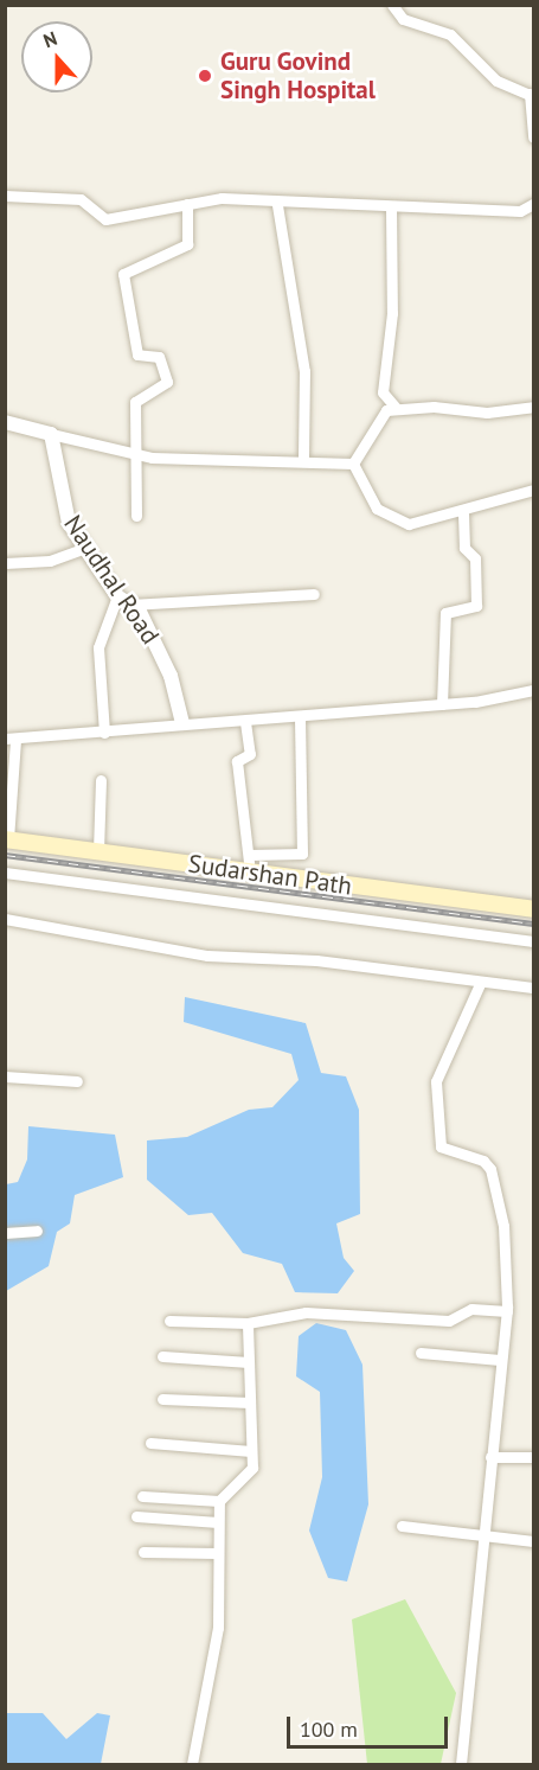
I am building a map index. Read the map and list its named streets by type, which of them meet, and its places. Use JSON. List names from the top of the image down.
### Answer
{
  "streets": {
    "main road": ["Sudarshan Path"],
    "street": ["Naudhal Road"]
  },
  "places": ["Guru Govind Singh Hospital"],
  "scale_bar": "100 m",
  "north": "top"
}
